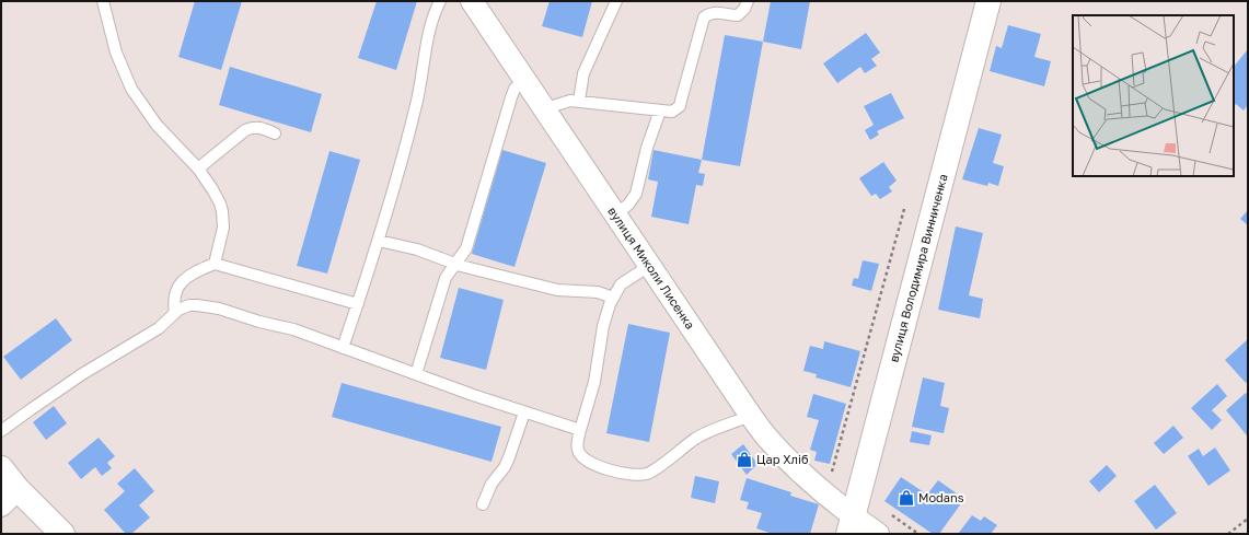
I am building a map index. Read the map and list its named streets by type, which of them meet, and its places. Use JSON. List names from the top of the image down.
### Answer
{
  "streets": {
    "main road": ["вулиця Володимира Винниченка"],
    "street": ["вулиця Миколи Лисенка"]
  },
  "crossings": [
    ["вулиця Миколи Лисенка", "вулиця Володимира Винниченка"]
  ],
  "places": {
    "shop": ["Цар Хліб", "Modans"]
  }
}
